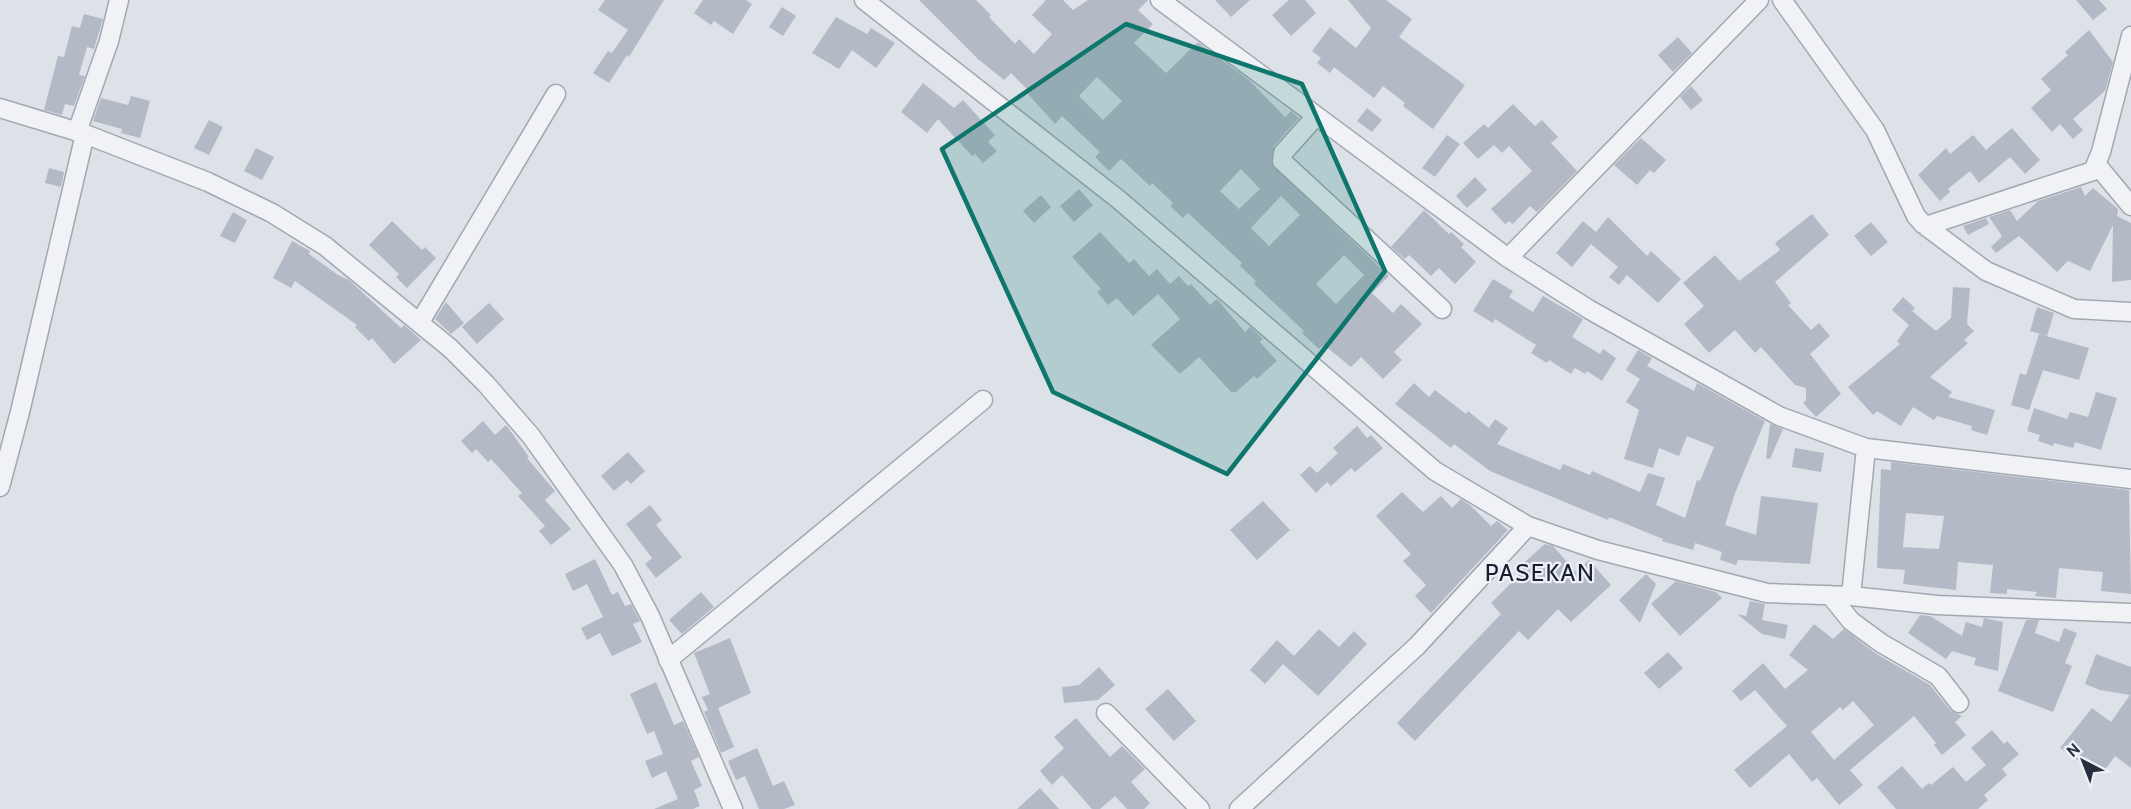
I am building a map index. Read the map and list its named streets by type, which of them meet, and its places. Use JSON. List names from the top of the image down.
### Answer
{
  "districts": ["PASEKAN"],
  "north": "top left"
}
